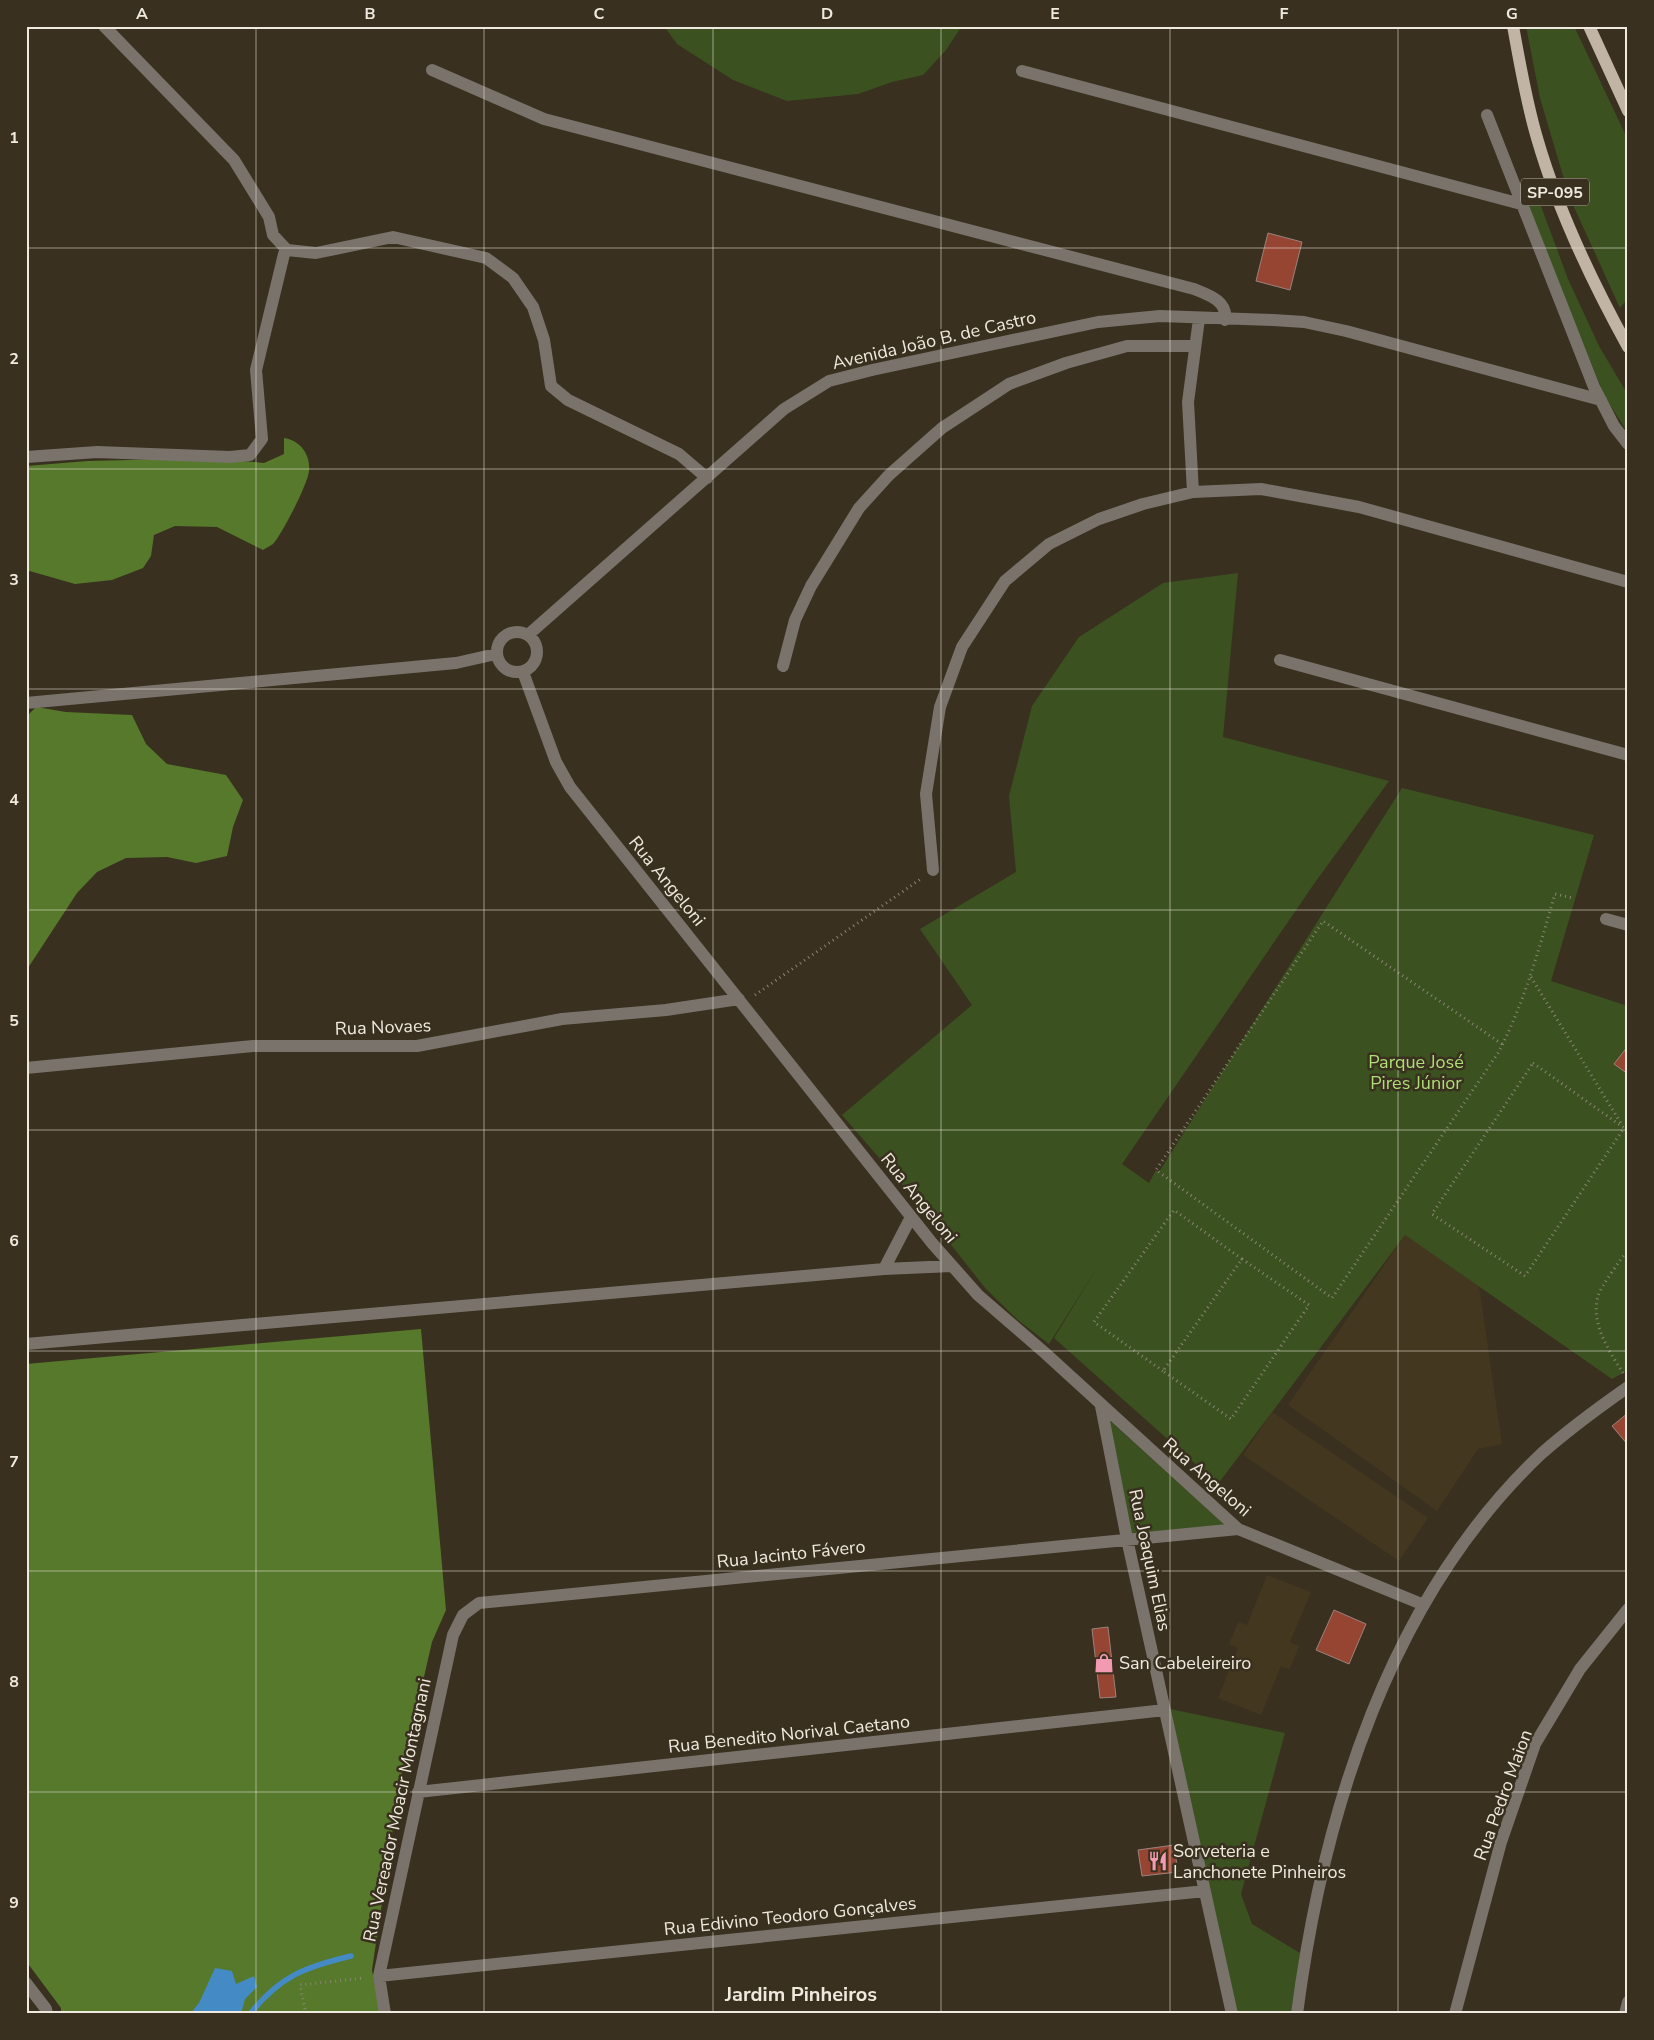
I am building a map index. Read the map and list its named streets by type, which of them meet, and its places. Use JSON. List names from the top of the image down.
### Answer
{
  "streets": {
    "main road": ["SP-095"],
    "street": [
      "Avenida João B. de Castro",
      "Rua Angeloni",
      "Rua Novaes",
      "Rua Jacinto Fávero",
      "Rua Joaquim Elias",
      "Rua Benedito Norival Caetano",
      "Rua Pedro Maion",
      "Rua Vereador Moacir Montagnani",
      "Rua Edivino Teodoro Gonçalves"
    ]
  },
  "crossings": [
    ["Avenida João B. de Castro", "Rua Angeloni"],
    ["Rua Angeloni", "Rua Novaes"],
    ["Rua Angeloni", "Rua Jacinto Fávero"],
    ["Rua Angeloni", "Rua Joaquim Elias"],
    ["Rua Jacinto Fávero", "Rua Joaquim Elias"],
    ["Rua Jacinto Fávero", "Rua Vereador Moacir Montagnani"],
    ["Rua Joaquim Elias", "Rua Benedito Norival Caetano"],
    ["Rua Joaquim Elias", "Rua Edivino Teodoro Gonçalves"],
    ["Rua Benedito Norival Caetano", "Rua Vereador Moacir Montagnani"],
    ["Rua Vereador Moacir Montagnani", "Rua Edivino Teodoro Gonçalves"]
  ],
  "districts": ["Jardim Pinheiros"],
  "parks": ["Parque José Pires Júnior"],
  "places": {
    "shop": ["San Cabeleireiro"],
    "restaurant": ["Sorveteria e Lanchonete Pinheiros"]
  },
  "grid": {
    "columns": [
      "A",
      "B",
      "C",
      "D",
      "E",
      "F",
      "G"
    ],
    "rows": [
      "1",
      "2",
      "3",
      "4",
      "5",
      "6",
      "7",
      "8",
      "9"
    ]
  }
}
